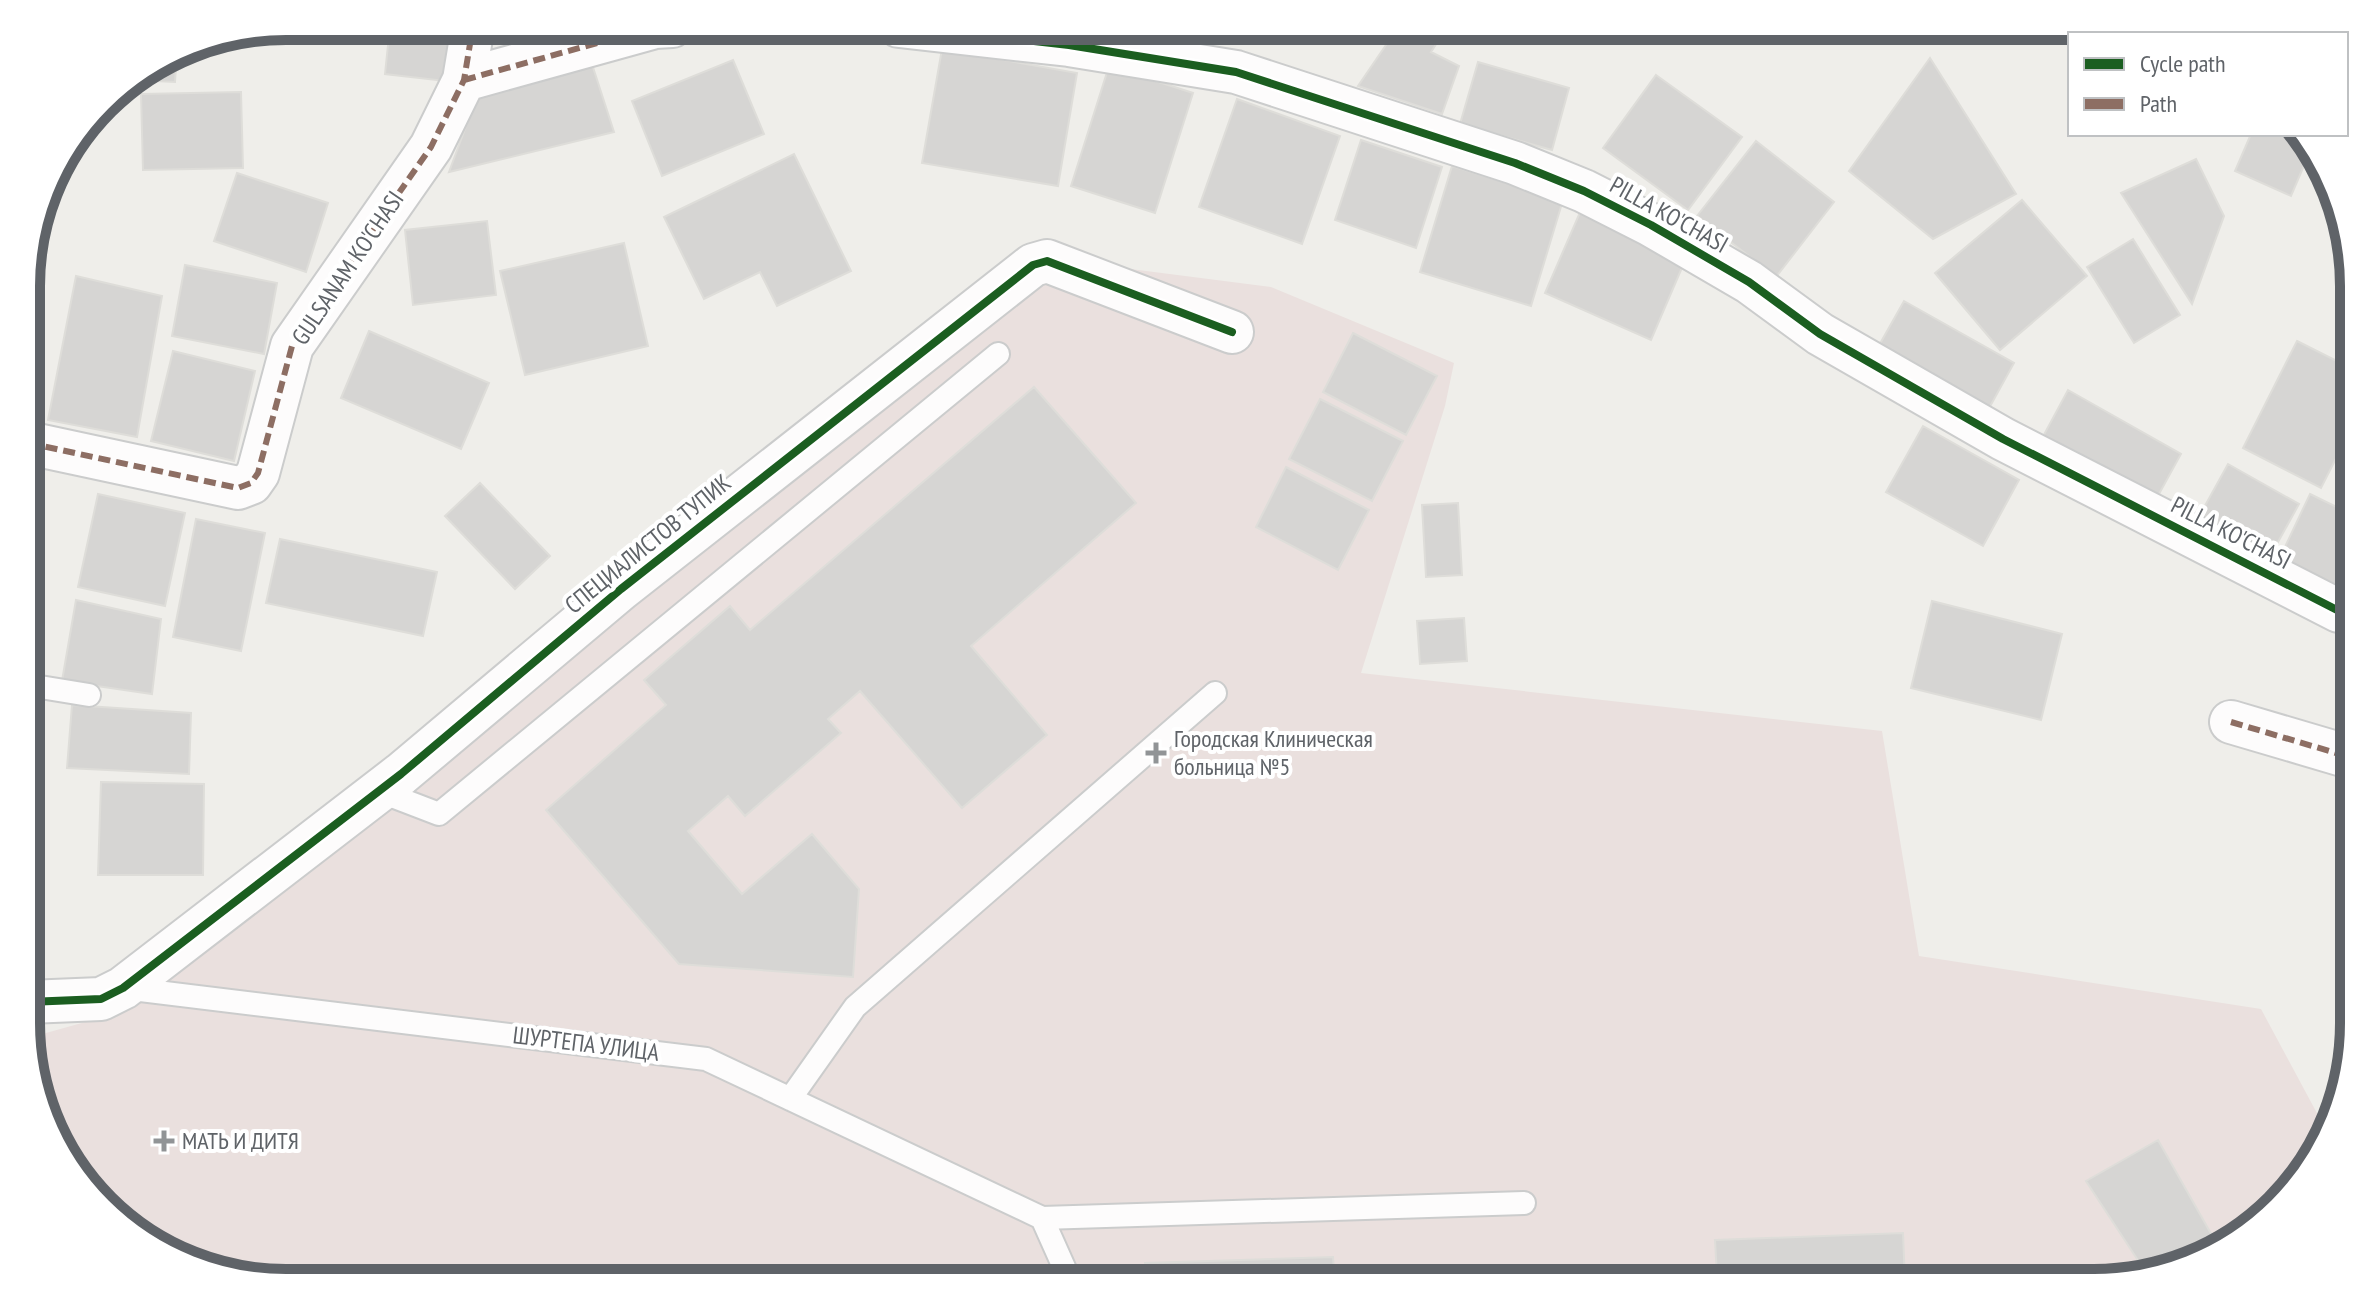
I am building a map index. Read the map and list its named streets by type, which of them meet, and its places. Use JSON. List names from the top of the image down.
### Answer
{
  "streets": {
    "street": [
      "PILLA KO'CHASI",
      "GULSANAM KO'CHASI",
      "СПЕЦИАЛИСТОВ ТУПИК",
      "ШУРТЕПА УЛИЦА"
    ]
  },
  "crossings": [
    ["СПЕЦИАЛИСТОВ ТУПИК", "ШУРТЕПА УЛИЦА"]
  ],
  "places": {
    "health": ["Городская Клиническая больница №5", "МАТЬ И ДИТЯ"]
  },
  "legend": ["Cycle path", "Path"]
}
